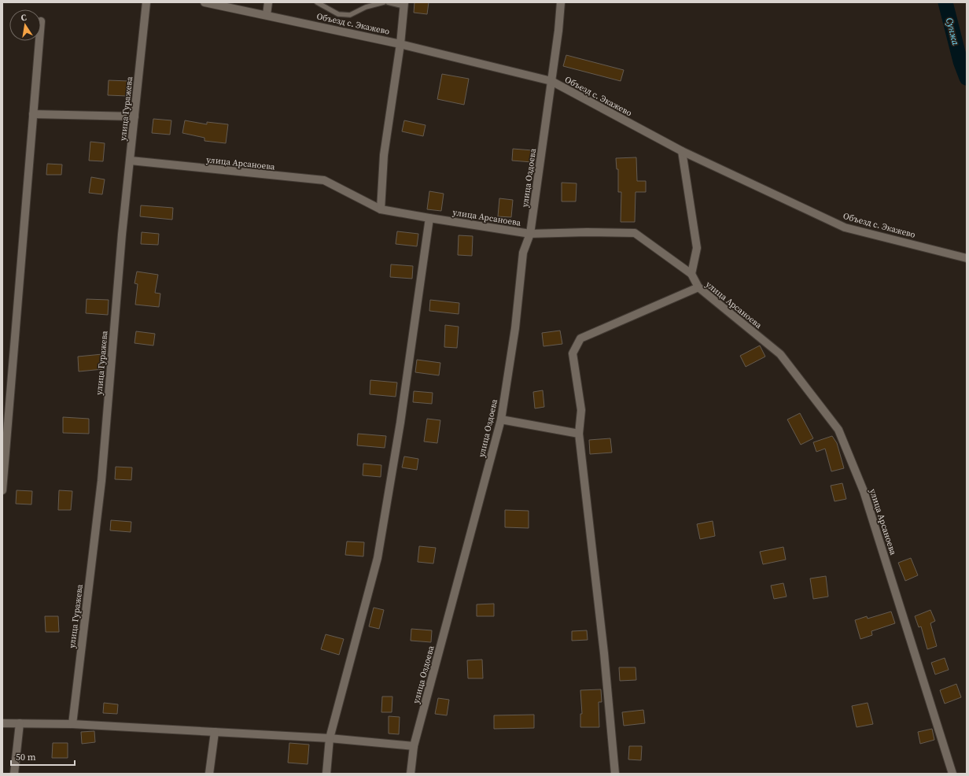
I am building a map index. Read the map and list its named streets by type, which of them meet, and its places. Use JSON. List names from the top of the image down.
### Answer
{
  "streets": {
    "street": [
      "Объезд с. Экажево",
      "улица Гуражева",
      "улица Арсаноева",
      "улица Оздоева"
    ]
  },
  "crossings": [
    ["Объезд с. Экажево", "улица Оздоева"],
    ["улица Гуражева", "улица Арсаноева"],
    ["улица Арсаноева", "улица Оздоева"]
  ],
  "water": ["Сунжа"],
  "scale_bar": "50 m",
  "north": "top"
}
